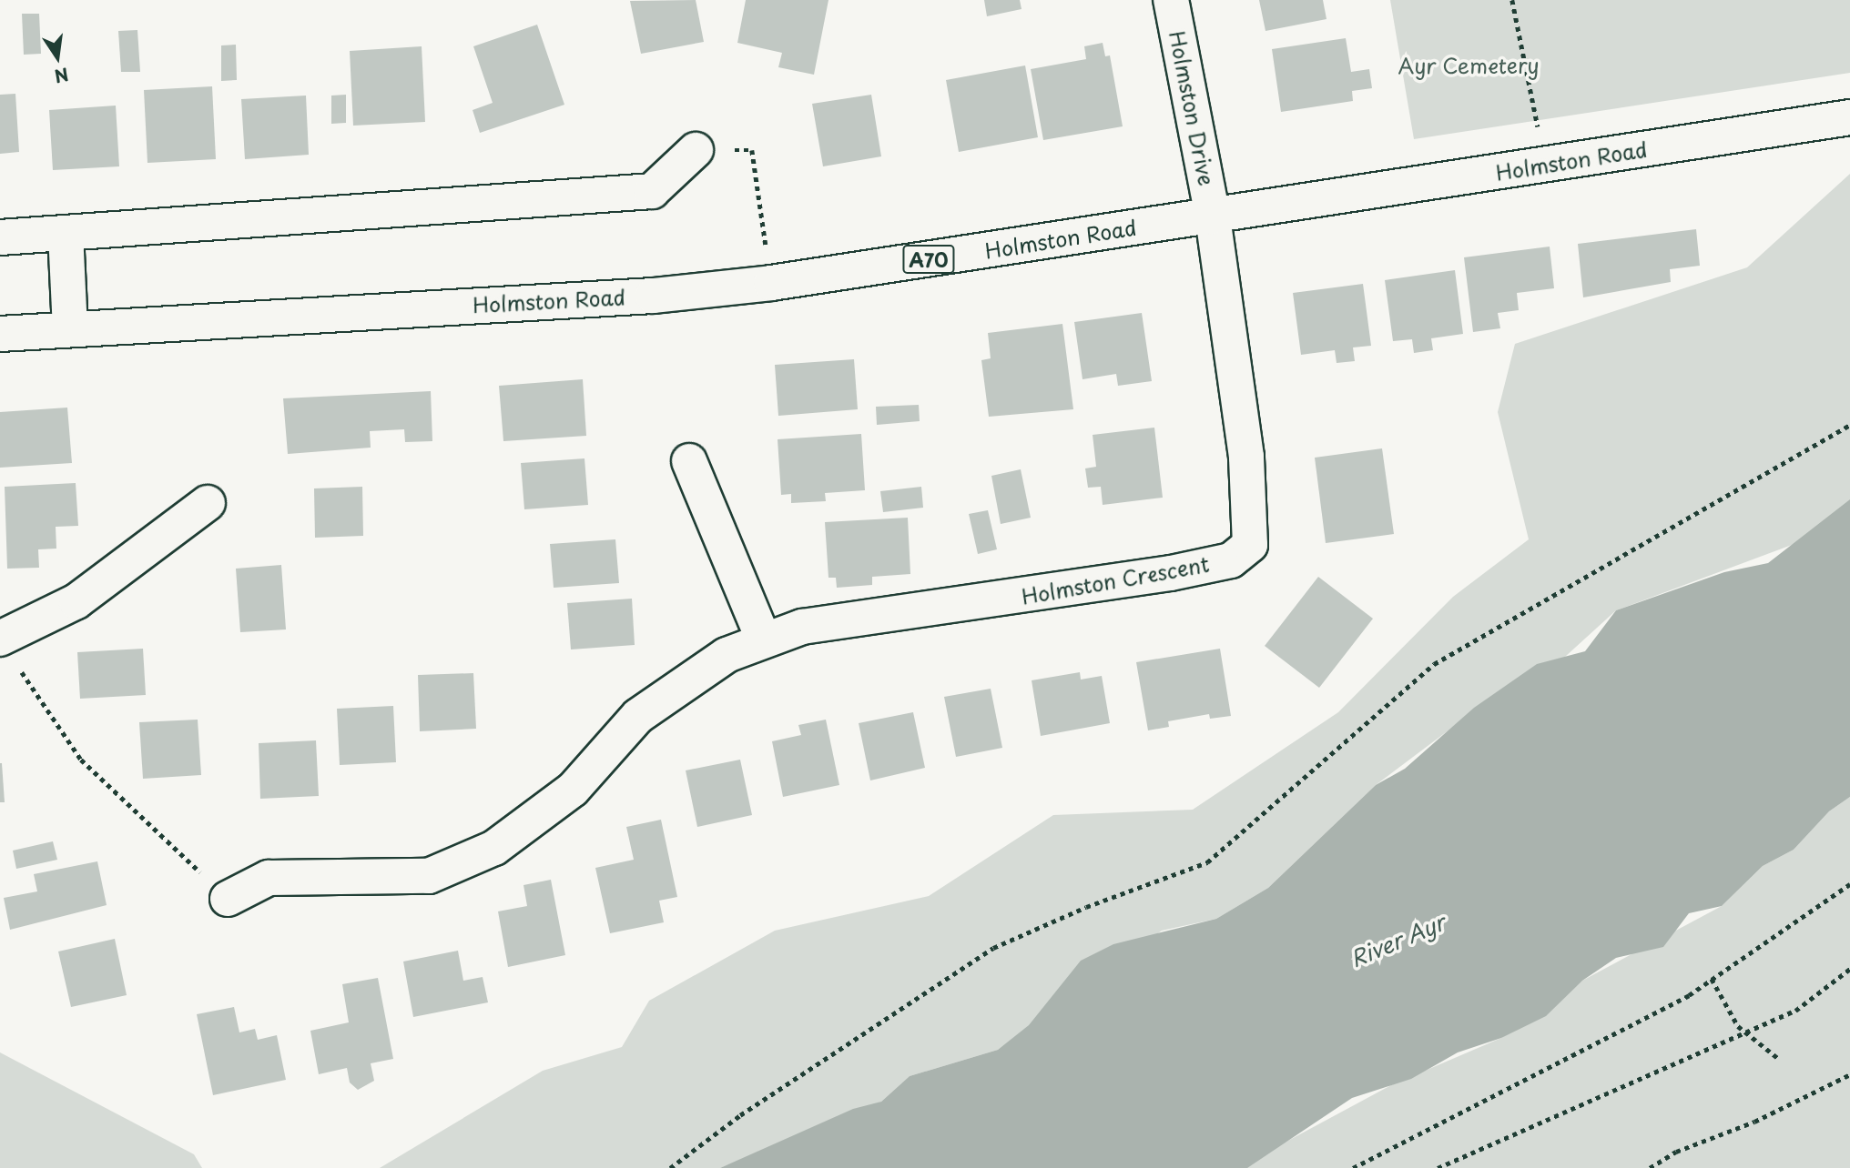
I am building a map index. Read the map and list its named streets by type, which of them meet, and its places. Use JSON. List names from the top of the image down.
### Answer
{
  "streets": {
    "street": [
      "Holmston Drive",
      "Holmston Road",
      "A70",
      "Holmston Crescent"
    ]
  },
  "crossings": [
    ["Holmston Drive", "Holmston Road"],
    ["Holmston Drive", "Holmston Crescent"],
    ["Holmston Road", "Holmston Crescent"]
  ],
  "water": ["River Ayr"],
  "parks": ["Ayr Cemetery"],
  "north": "bottom"
}
